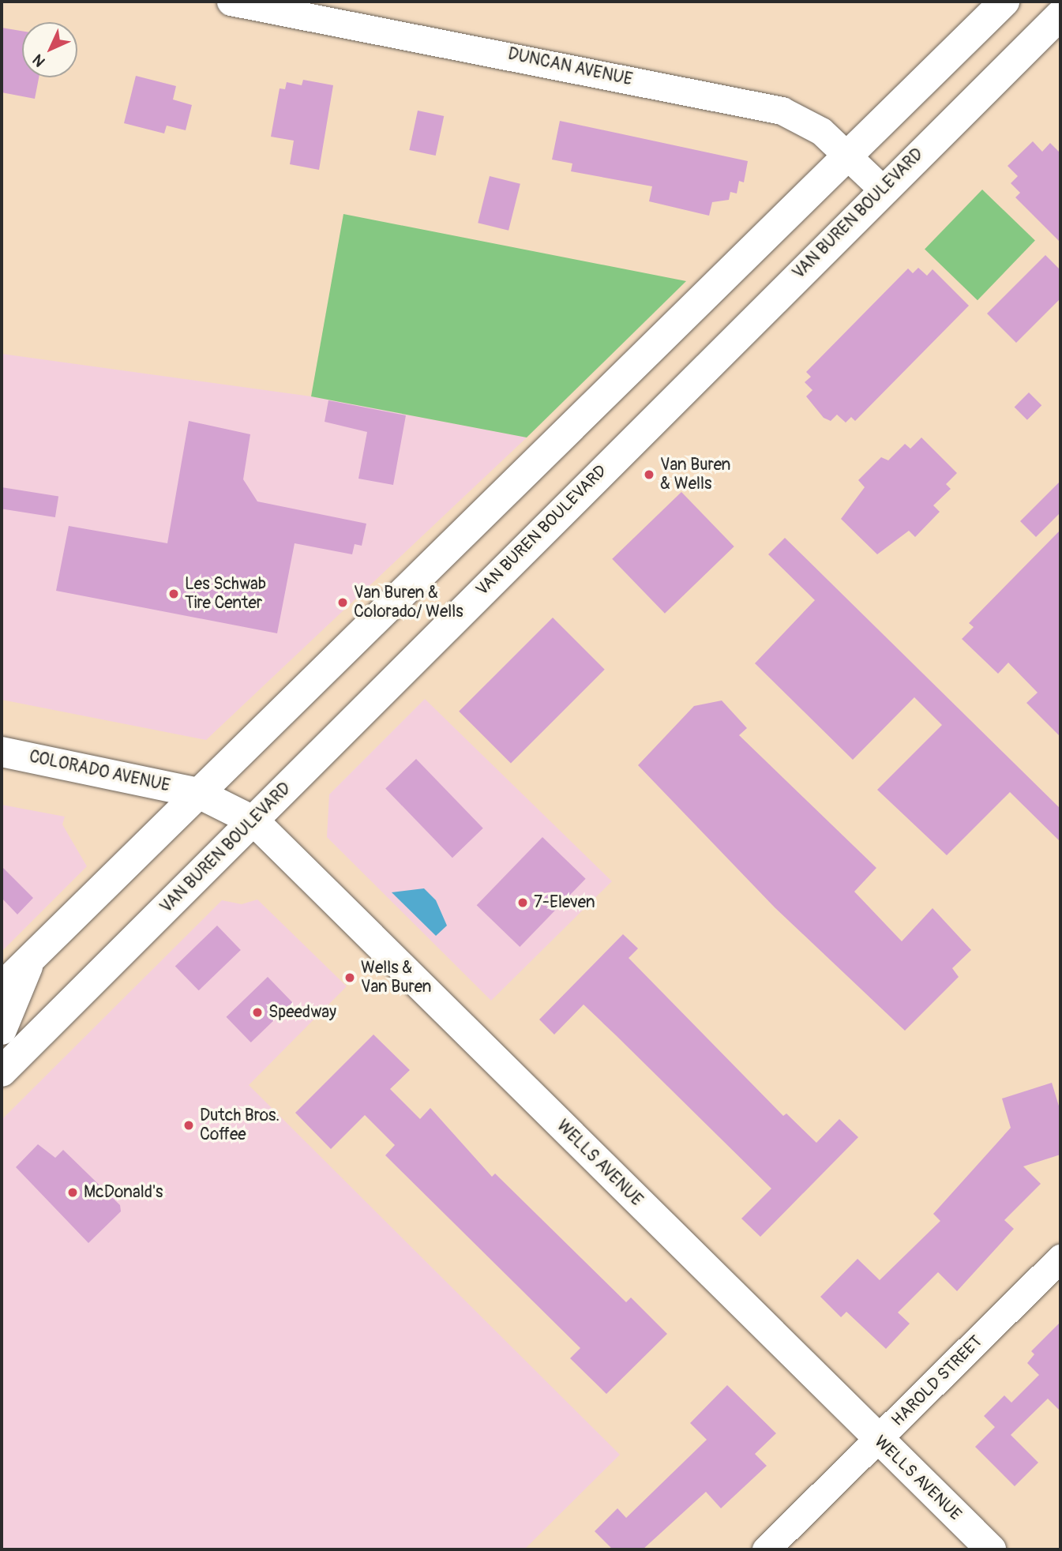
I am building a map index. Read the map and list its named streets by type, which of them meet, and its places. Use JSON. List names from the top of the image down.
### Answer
{
  "streets": {
    "main road": ["VAN BUREN BOULEVARD", "COLORADO AVENUE", "WELLS AVENUE"],
    "street": ["DUNCAN AVENUE", "HAROLD STREET"]
  },
  "crossings": [
    ["DUNCAN AVENUE", "VAN BUREN BOULEVARD"],
    ["VAN BUREN BOULEVARD", "WELLS AVENUE"],
    ["COLORADO AVENUE", "WELLS AVENUE"],
    ["WELLS AVENUE", "HAROLD STREET"]
  ],
  "places": [
    "Van Buren & Wells",
    "Les Schwab Tire Center",
    "Van Buren & Colorado/ Wells",
    "7-Eleven",
    "Wells & Van Buren",
    "Speedway",
    "Dutch Bros. Coffee",
    "McDonald's"
  ],
  "north": "bottom left"
}
